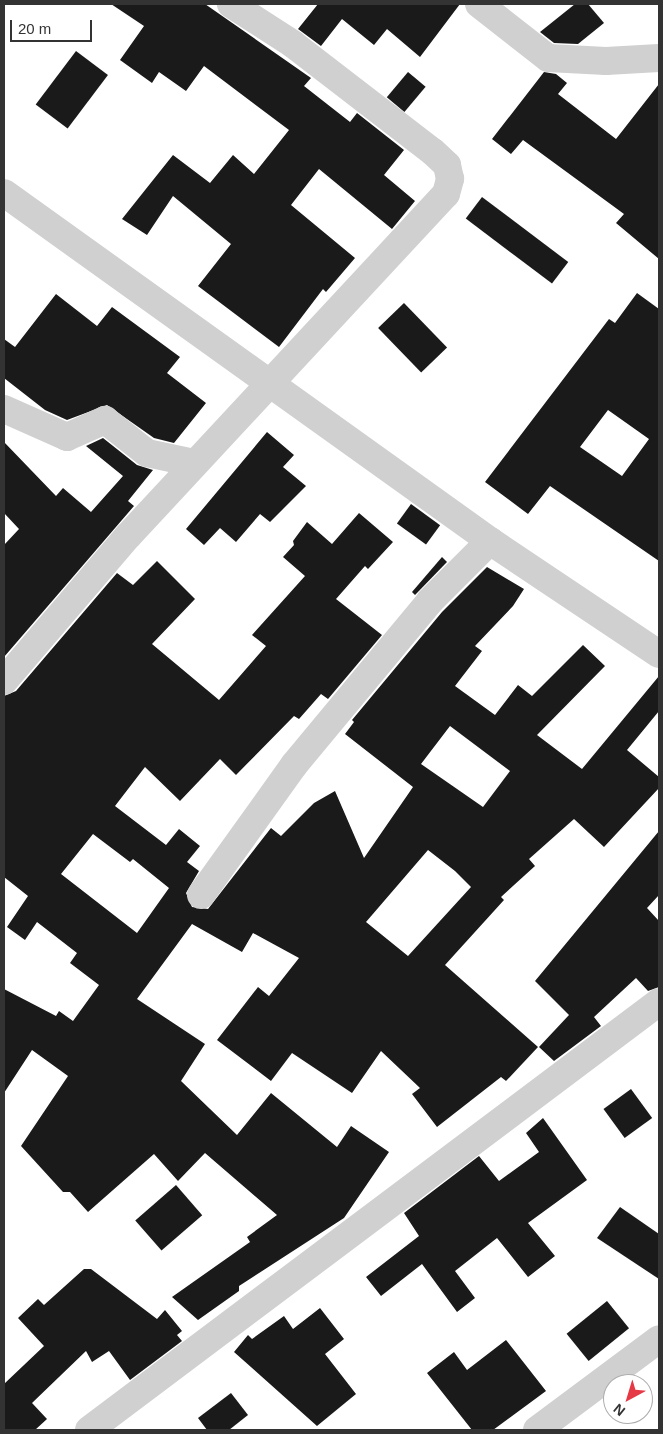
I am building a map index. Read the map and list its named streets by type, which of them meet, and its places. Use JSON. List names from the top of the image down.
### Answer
{
  "scale_bar": "20 m",
  "north": "bottom left"
}
